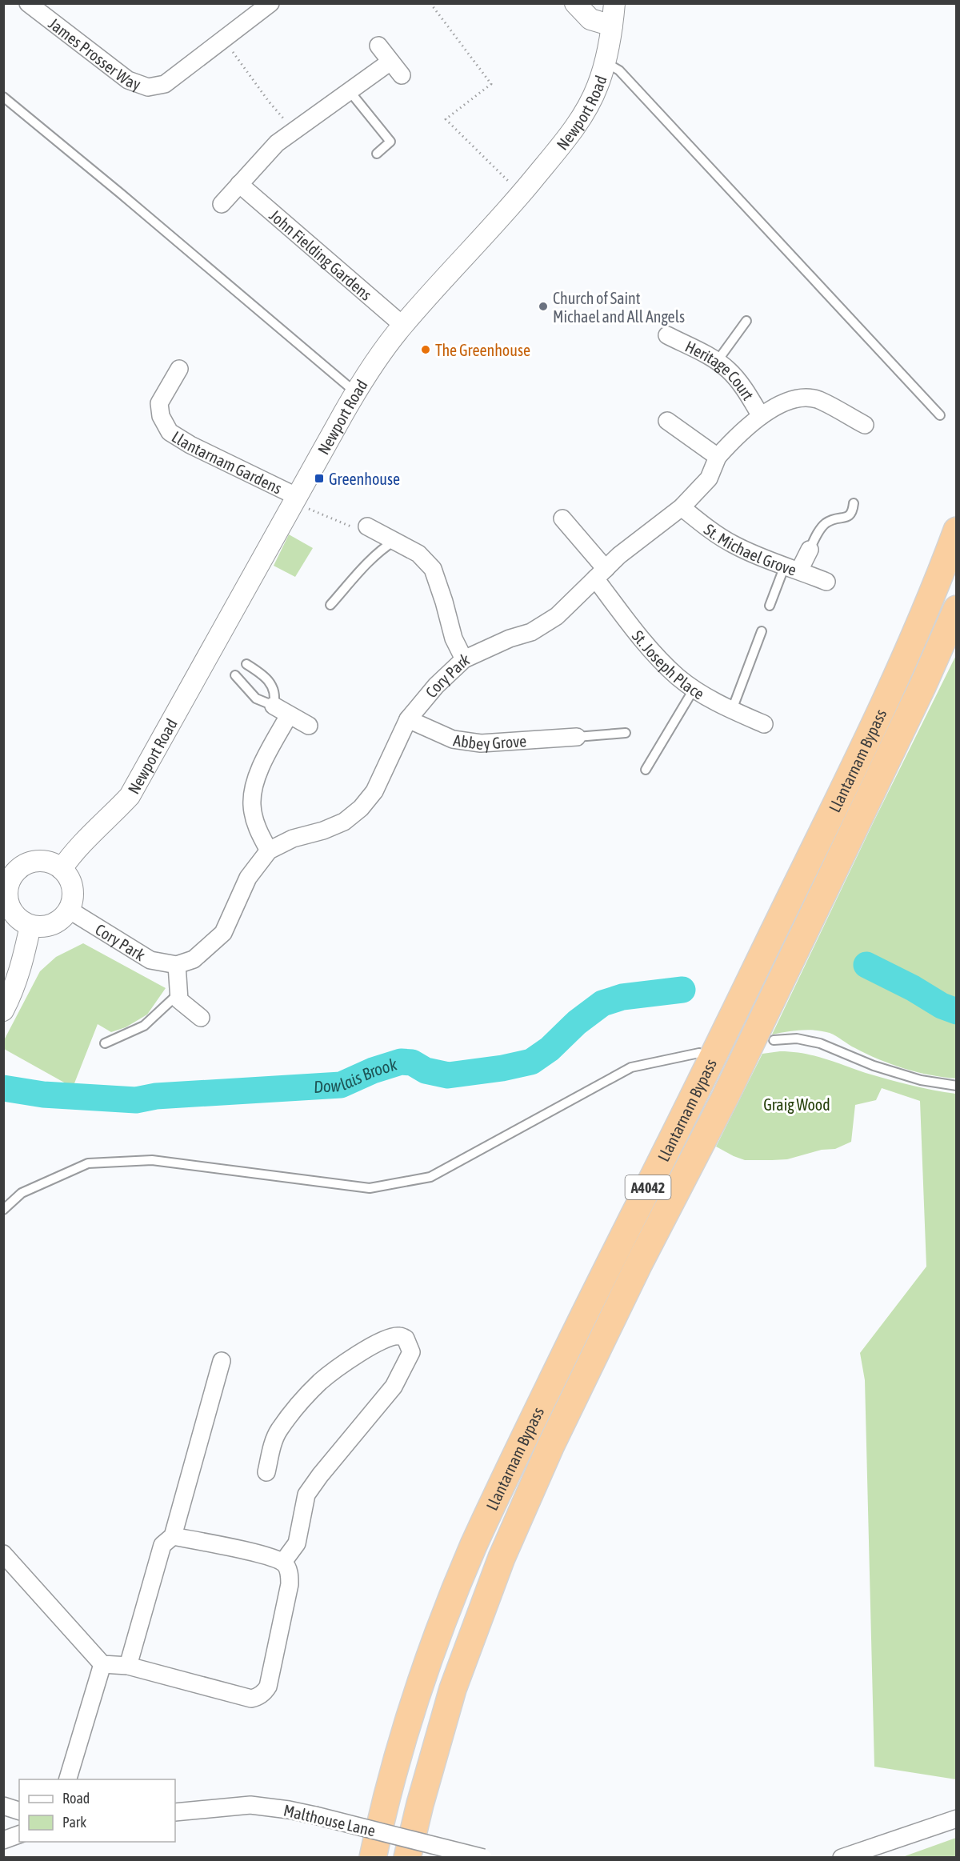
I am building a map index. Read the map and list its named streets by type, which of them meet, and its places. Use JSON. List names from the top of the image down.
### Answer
{
  "streets": {
    "highway": ["Llantarnam Bypass", "A4042"],
    "street": [
      "James Prosser Way",
      "Newport Road",
      "John Fielding Gardens",
      "Heritage Court",
      "Llantarnam Gardens",
      "St. Michael Grove",
      "St. Joseph Place",
      "Cory Park",
      "Abbey Grove",
      "Malthouse Lane"
    ]
  },
  "crossings": [
    ["Newport Road", "John Fielding Gardens"],
    ["Newport Road", "Llantarnam Gardens"],
    ["Newport Road", "Cory Park"],
    ["Heritage Court", "Cory Park"],
    ["St. Michael Grove", "Cory Park"],
    ["St. Joseph Place", "Cory Park"],
    ["Cory Park", "Abbey Grove"]
  ],
  "water": ["Dowlais Brook"],
  "parks": ["Graig Wood"],
  "places": {
    "other": ["Church of Saint Michael and All Angels", "The Greenhouse"],
    "transit": ["Greenhouse"]
  },
  "legend": ["Road", "Park"]
}
